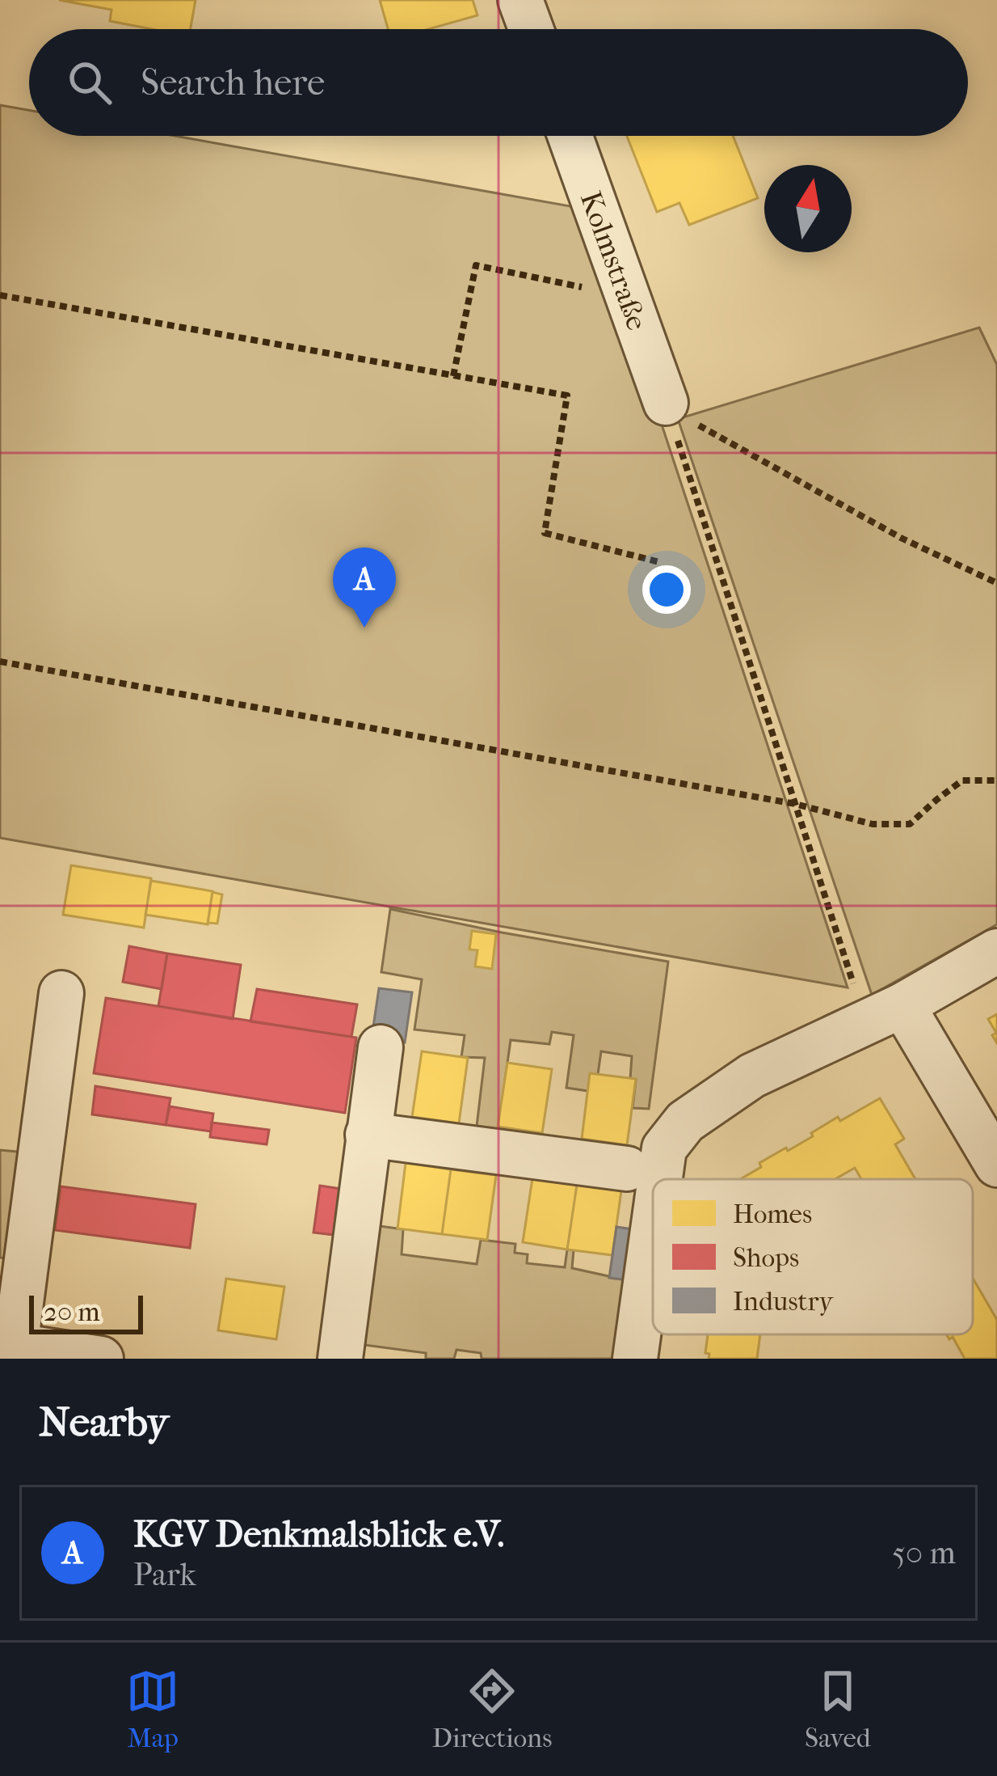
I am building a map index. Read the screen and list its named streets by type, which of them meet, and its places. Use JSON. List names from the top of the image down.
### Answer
{
  "streets": {
    "street": ["Kolmstraße"]
  },
  "legend": ["Homes", "Shops", "Industry"],
  "scale_bar": "20 m",
  "north": "top",
  "page": {
    "search": "Search here",
    "pins": "A",
    "scale": "20 m",
    "heading": "Nearby",
    "list": [
      {
        "mark": "A",
        "name": "KGV Denkmalsblick e.V.",
        "note": "Park",
        "value": "50 m"
      }
    ],
    "nav": ["Map", "Directions", "Saved"]
  }
}
